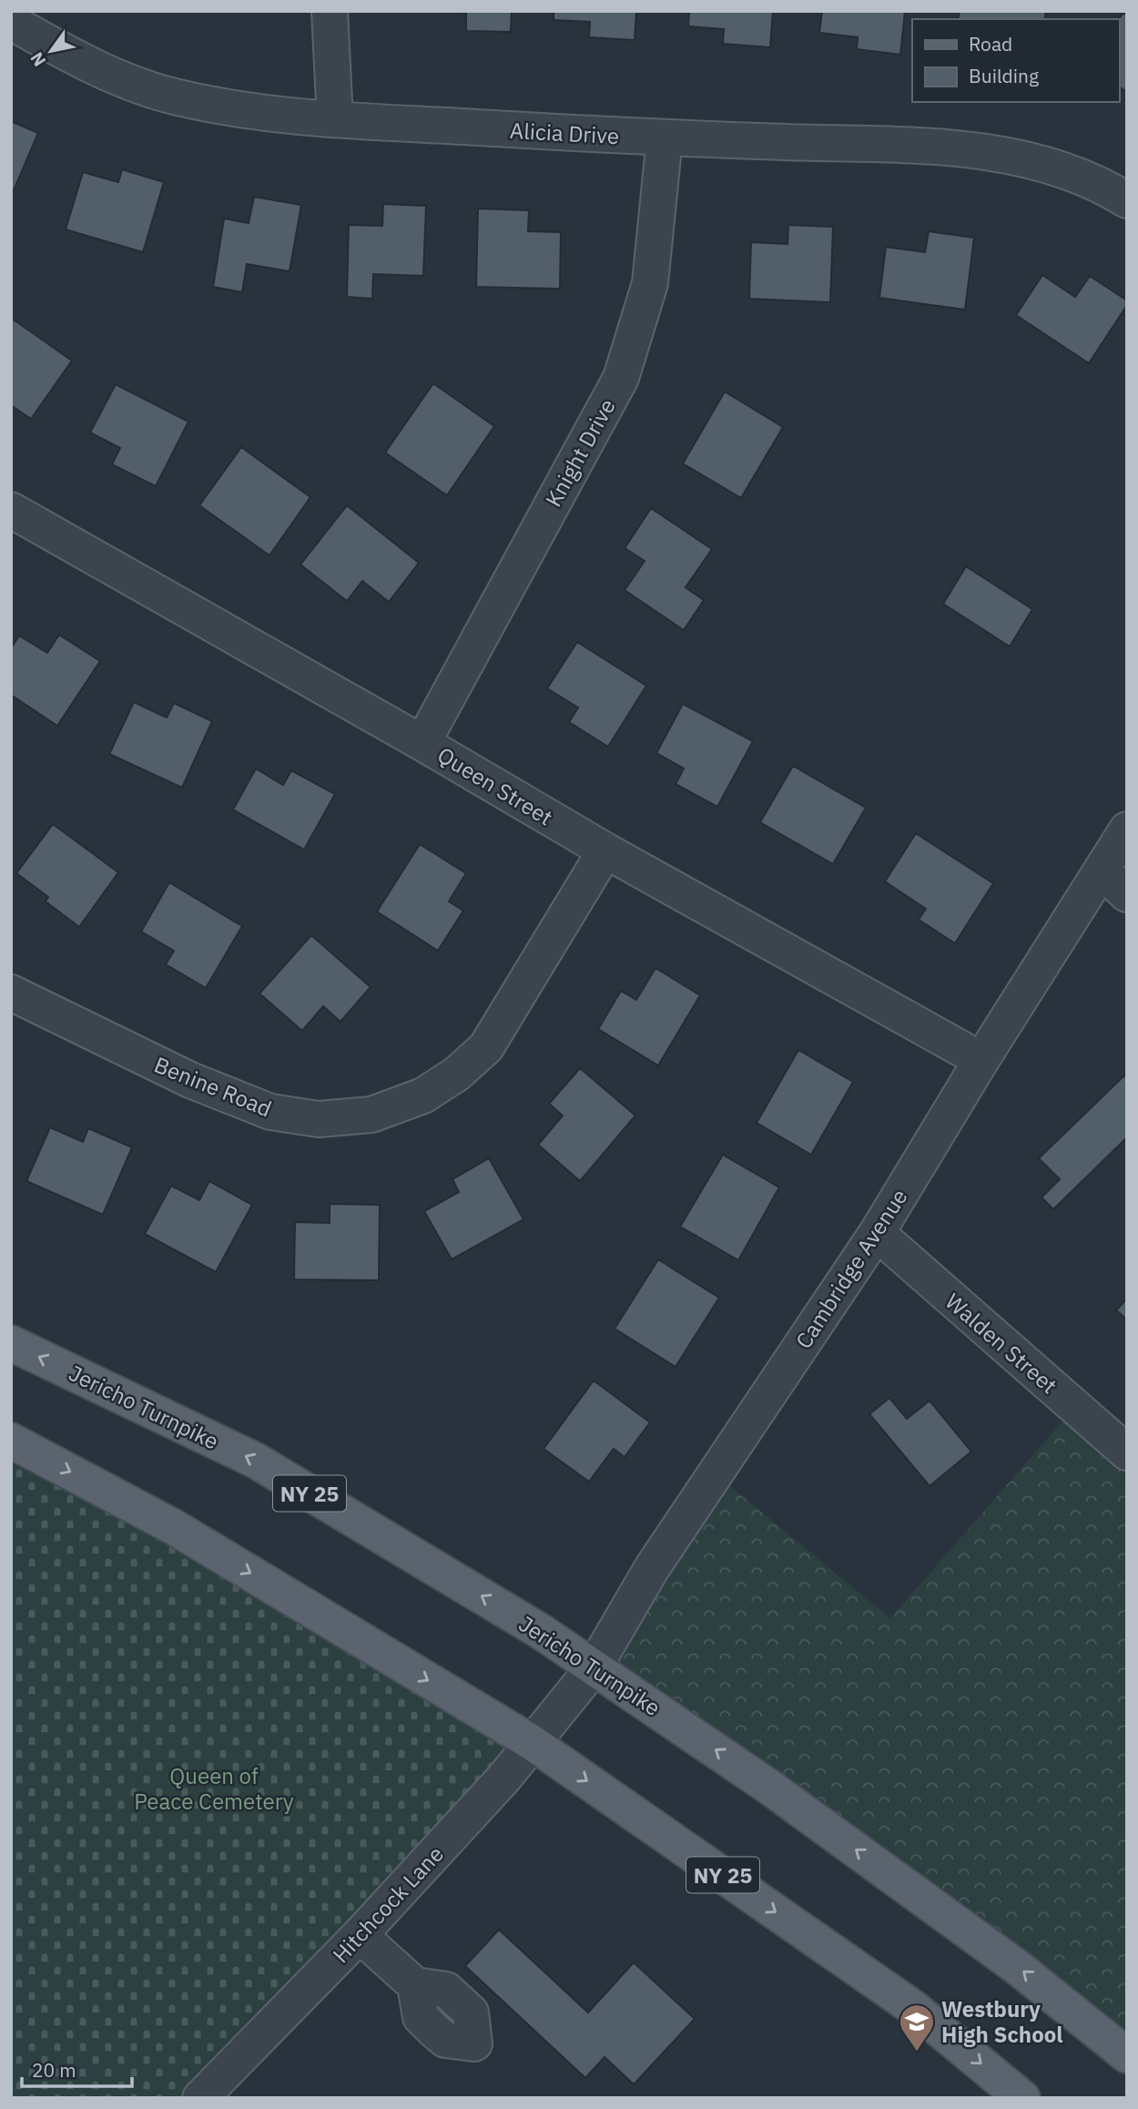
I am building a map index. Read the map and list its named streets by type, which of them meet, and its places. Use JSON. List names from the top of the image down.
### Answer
{
  "streets": {
    "main road": ["Jericho Turnpike", "NY 25"],
    "street": [
      "Alicia Drive",
      "Knight Drive",
      "Queen Street",
      "Benine Road",
      "Cambridge Avenue",
      "Walden Street",
      "Hitchcock Lane"
    ]
  },
  "crossings": [
    ["Alicia Drive", "Knight Drive"],
    ["Knight Drive", "Queen Street"],
    ["Queen Street", "Benine Road"],
    ["Queen Street", "Cambridge Avenue"],
    ["Cambridge Avenue", "Walden Street"],
    ["Cambridge Avenue", "Jericho Turnpike"],
    ["Cambridge Avenue", "Hitchcock Lane"],
    ["NY 25", "Hitchcock Lane"]
  ],
  "parks": ["Queen of Peace Cemetery"],
  "places": {
    "school or university": ["Westbury High School"]
  },
  "legend": ["Road", "Building"],
  "scale_bar": "20 m",
  "north": "bottom left"
}
